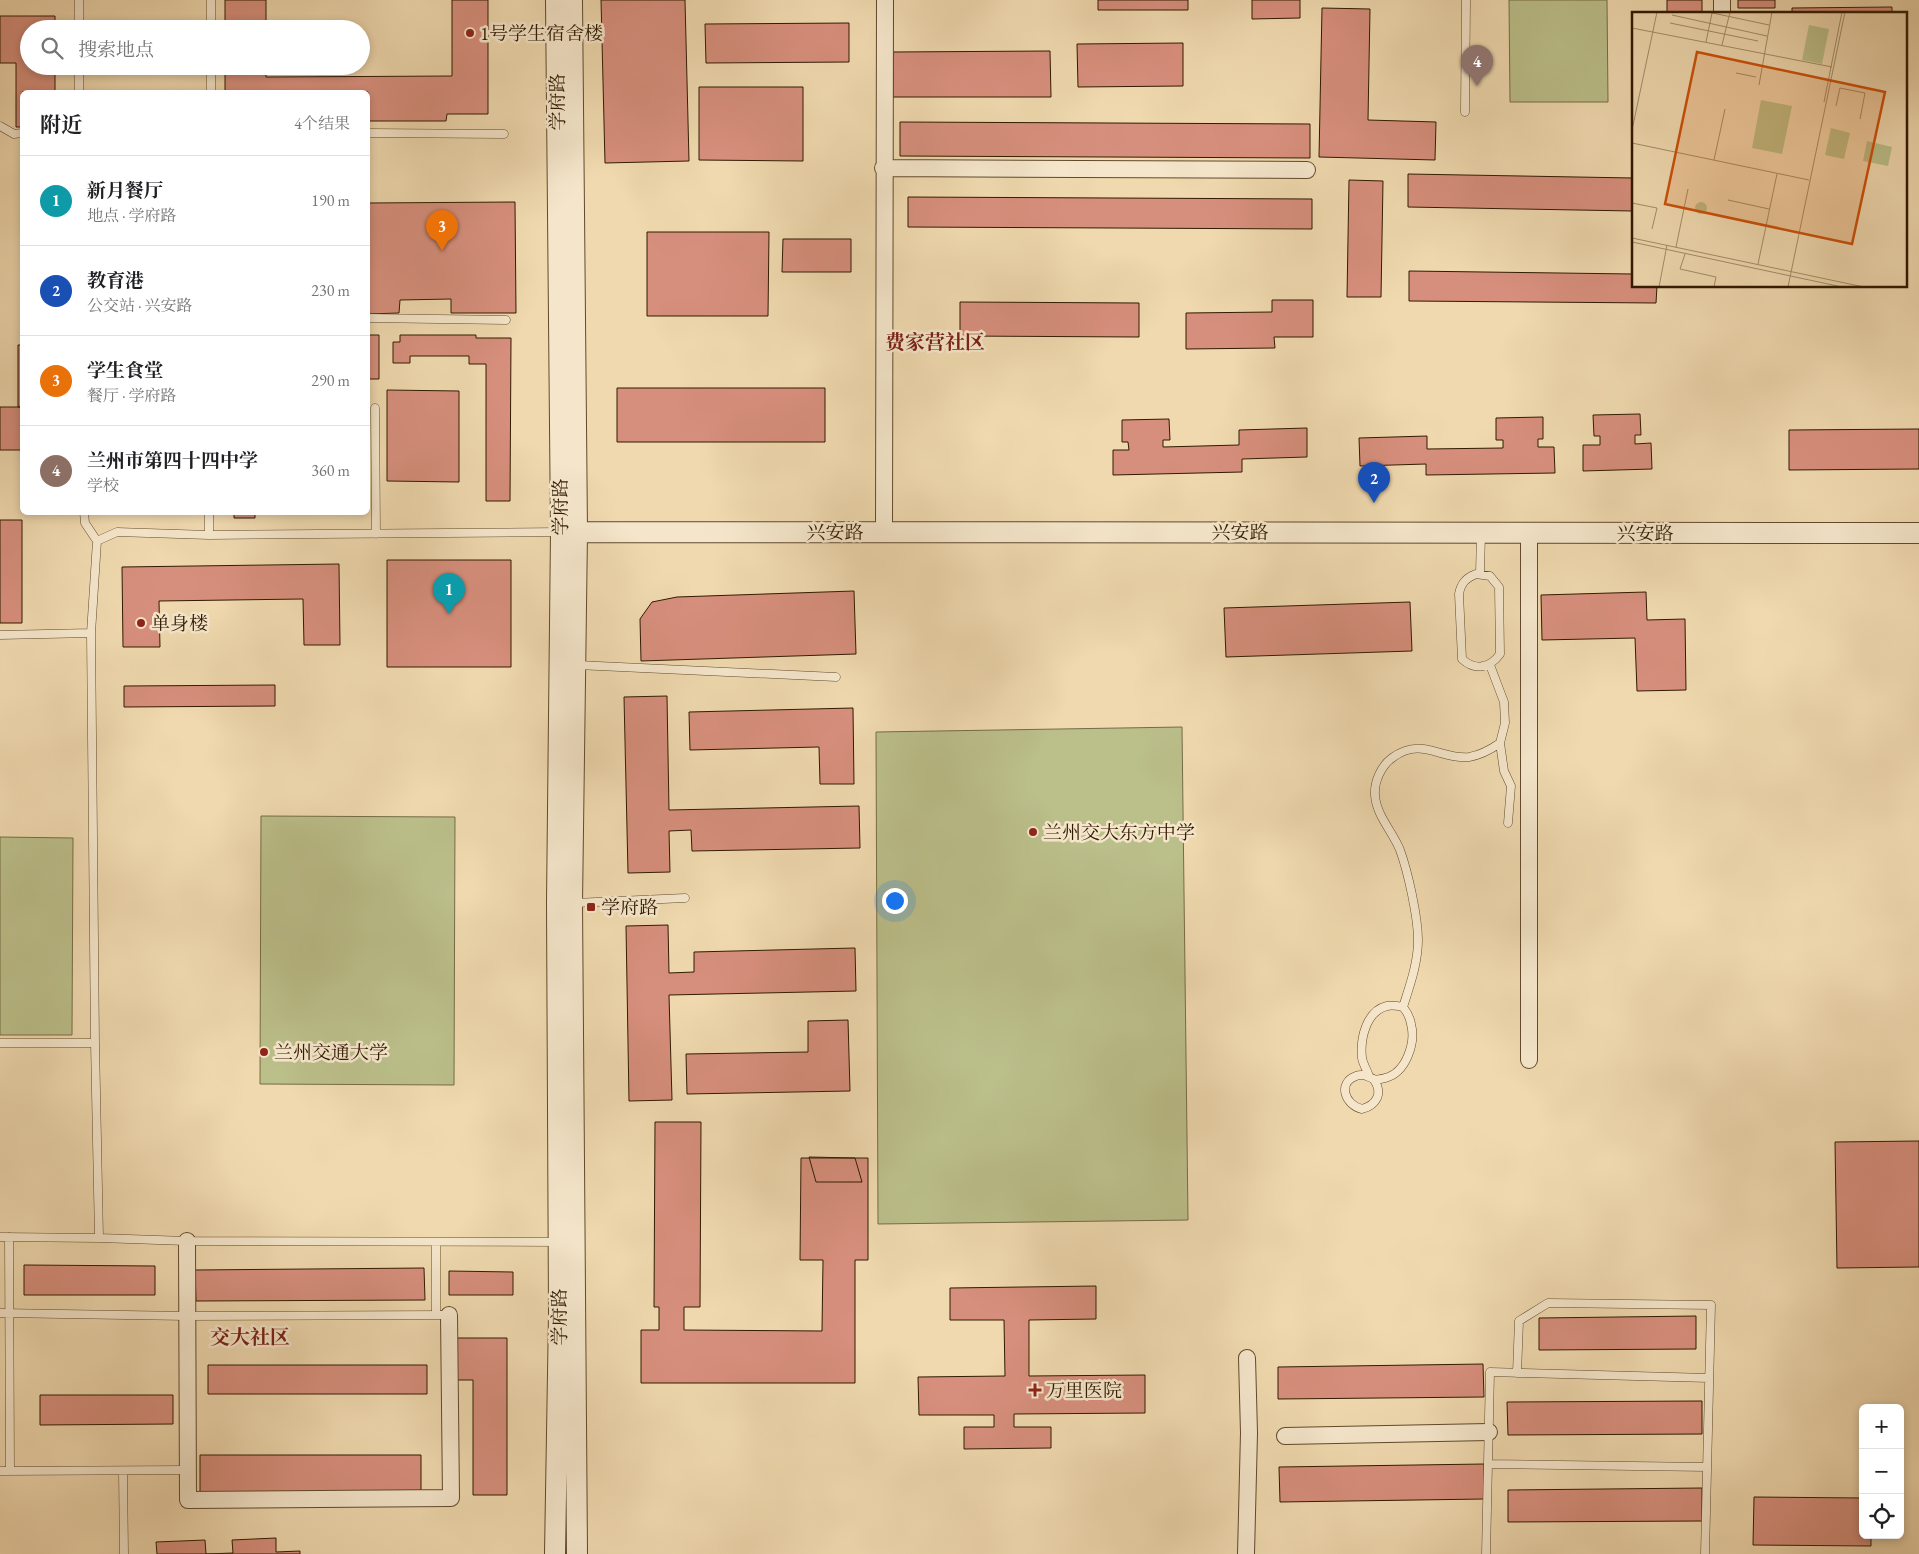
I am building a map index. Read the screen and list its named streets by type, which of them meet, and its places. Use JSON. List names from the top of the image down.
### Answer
{
  "streets": {
    "street": ["学府路", "兴安路"]
  },
  "crossings": [
    ["学府路", "兴安路"]
  ],
  "districts": ["费家营社区", "交大社区"],
  "places": {
    "other": [
      "1号学生宿舍楼",
      "单身楼",
      "兰州交大东方中学",
      "兰州交通大学"
    ],
    "transit": ["学府路"],
    "health": ["万里医院"]
  },
  "page": {
    "search": "搜索地点",
    "pins": [
      "4",
      "3",
      "2",
      "1"
    ],
    "heading": ["附近", "4个结果"],
    "list": [
      {
        "mark": "1",
        "name": "新月餐厅",
        "note": "地点 · 学府路",
        "value": "190 m"
      },
      {
        "mark": "2",
        "name": "教育港",
        "note": "公交站 · 兴安路",
        "value": "230 m"
      },
      {
        "mark": "3",
        "name": "学生食堂",
        "note": "餐厅 · 学府路",
        "value": "290 m"
      },
      {
        "mark": "4",
        "name": "兰州市第四十四中学",
        "note": "学校",
        "value": "360 m"
      }
    ],
    "map_buttons": ["+", "−"]
  }
}
